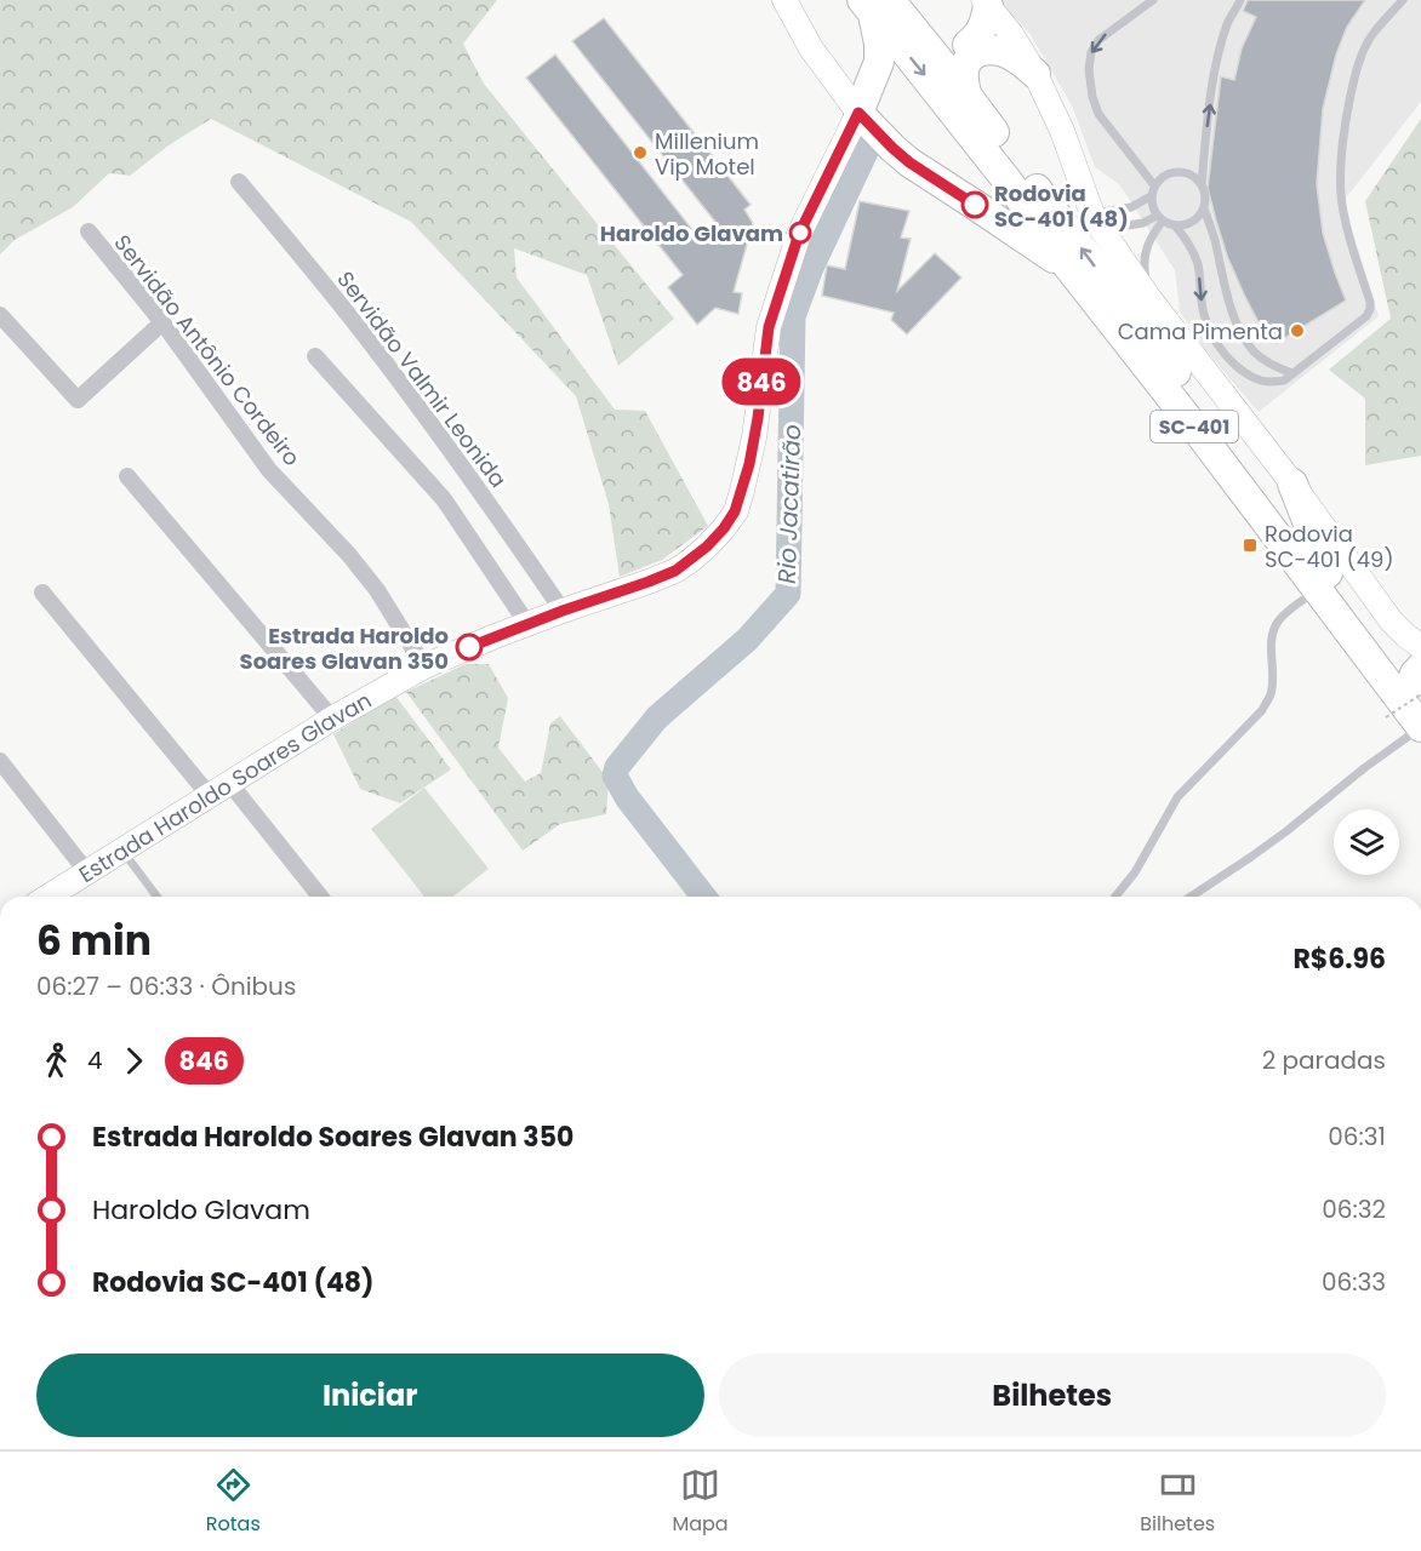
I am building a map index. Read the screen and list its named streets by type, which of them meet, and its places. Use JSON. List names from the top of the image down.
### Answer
{
  "streets": {
    "highway": ["SC-401"],
    "main road": ["Estrada Haroldo Soares Glavan"],
    "street": ["Servidão Antônio Cordeiro", "Servidão Valmir Leonida"]
  },
  "crossings": [
    ["Servidão Antônio Cordeiro", "Estrada Haroldo Soares Glavan"],
    ["Servidão Valmir Leonida", "Estrada Haroldo Soares Glavan"]
  ],
  "water": ["Rio Jacatirão"],
  "places": {
    "other": [
      "Millenium Vip Motel",
      "Rodovia SC-401 (48)",
      "Haroldo Glavam",
      "Cama Pimenta",
      "Estrada Haroldo Soares Glavan 350"
    ],
    "transit": ["Rodovia SC-401 (49)"]
  },
  "lines": ["bus line 846"],
  "page": {
    "on_map": "846",
    "heading": ["6 min", "06:27 – 06:33 · Ônibus", "R$6.96"],
    "legs": ["4", "846", "2 paradas"],
    "list": [
      {
        "name": "Estrada Haroldo Soares Glavan 350",
        "value": "06:31"
      },
      {
        "name": "Haroldo Glavam",
        "value": "06:32"
      },
      {
        "name": "Rodovia SC-401 (48)",
        "value": "06:33"
      }
    ],
    "buttons": ["Iniciar", "Bilhetes"],
    "tabs": ["Rotas", "Mapa", "Bilhetes"]
  }
}
